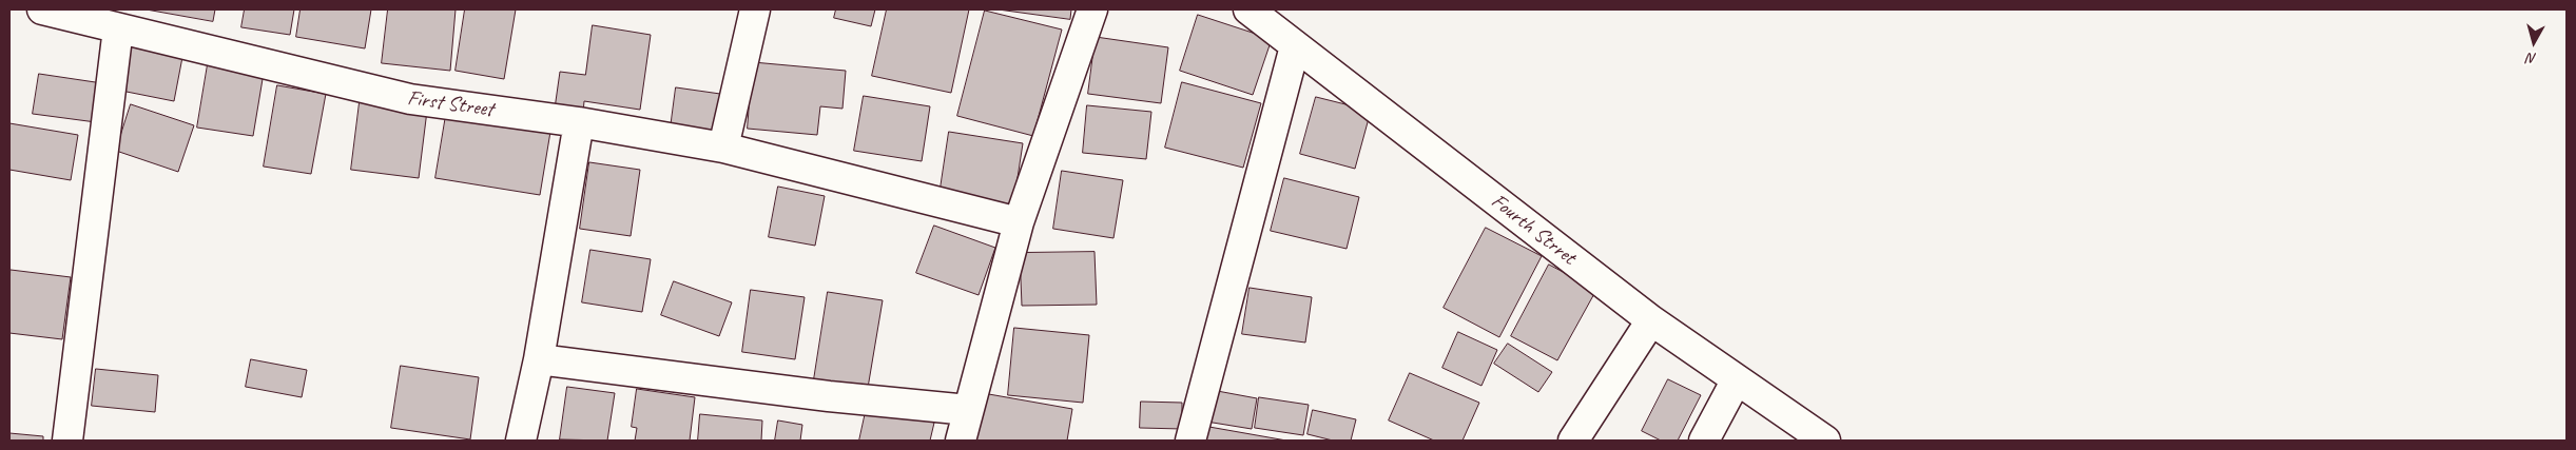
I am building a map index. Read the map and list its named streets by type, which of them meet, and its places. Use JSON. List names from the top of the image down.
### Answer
{
  "streets": {
    "street": ["First Street", "Fourth Strret"]
  },
  "north": "bottom"
}
